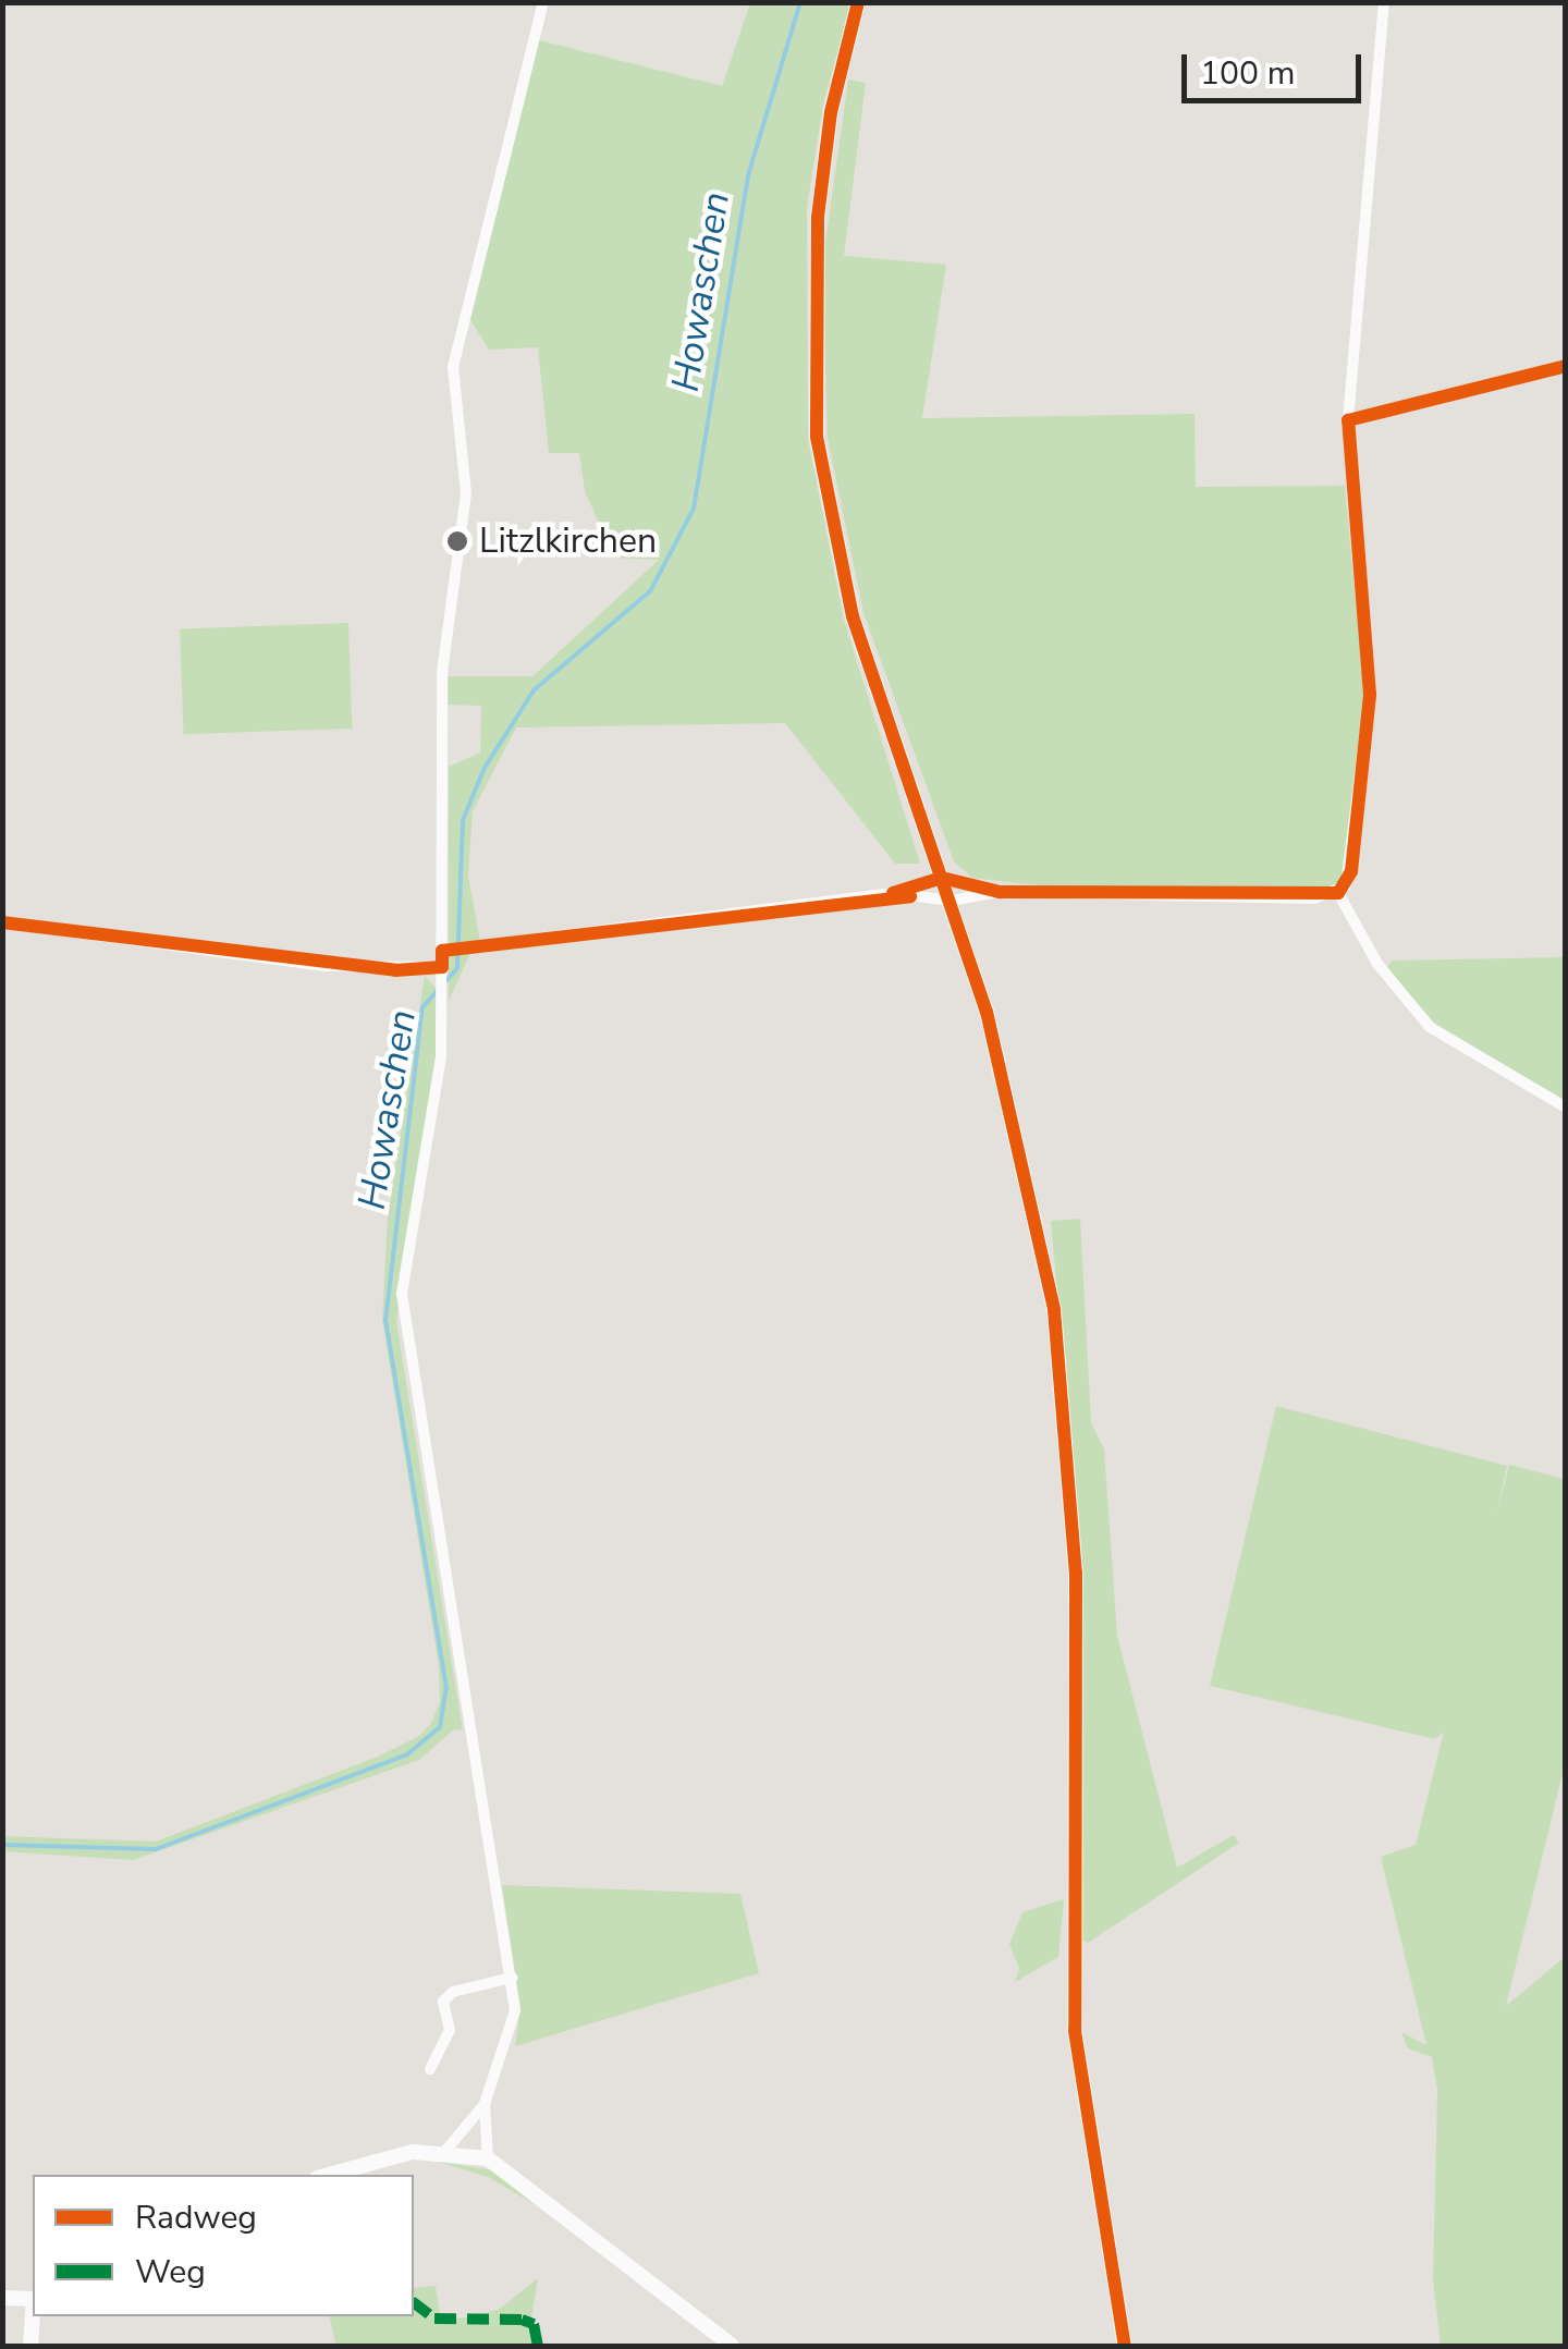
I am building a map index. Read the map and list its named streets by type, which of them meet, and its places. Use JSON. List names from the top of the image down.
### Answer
{
  "water": ["Howaschen"],
  "places": ["Litzlkirchen"],
  "legend": ["Radweg", "Weg"],
  "scale_bar": "100 m"
}
